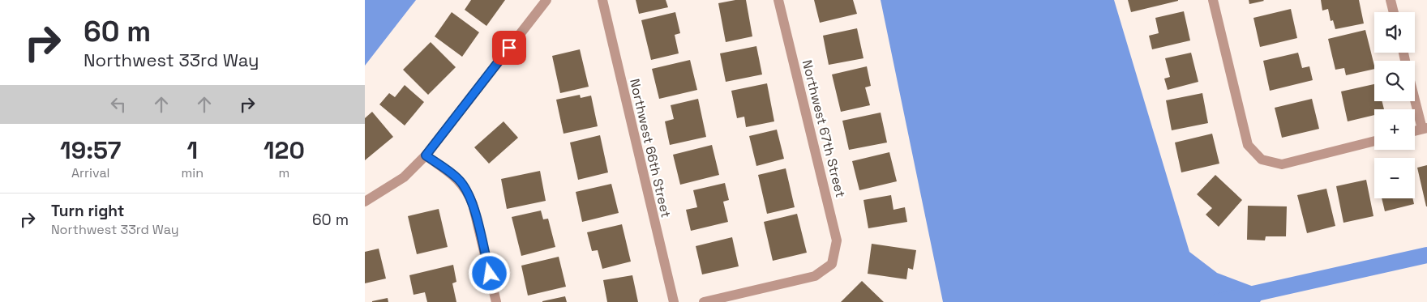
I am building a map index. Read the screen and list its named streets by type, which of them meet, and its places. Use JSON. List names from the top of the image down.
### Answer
{
  "streets": {
    "street": ["Northwest 67th Street", "Northwest 66th Street"]
  },
  "page": {
    "turn": ["60 m", "Northwest 33rd Way"],
    "map_buttons": ["+", "−"],
    "eta": [
      "19:57",
      "Arrival",
      "1",
      "min",
      "120",
      "m"
    ],
    "list": [
      {
        "name": "Turn right",
        "note": "Northwest 33rd Way",
        "value": "60 m"
      }
    ]
  }
}
